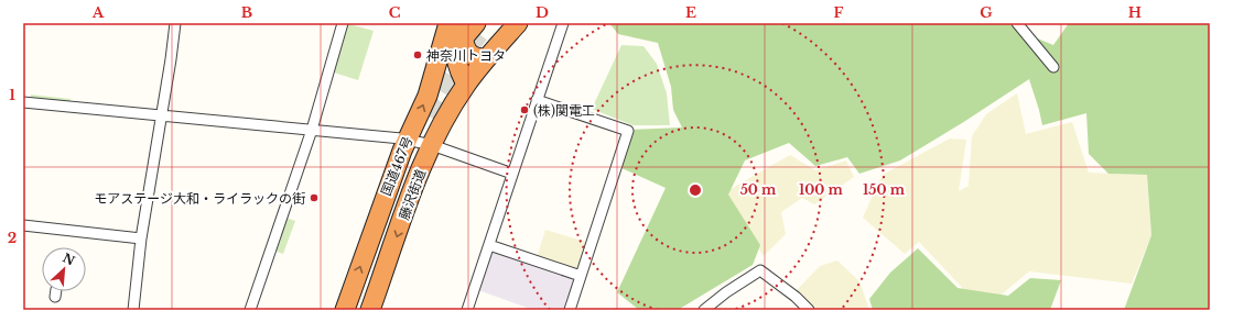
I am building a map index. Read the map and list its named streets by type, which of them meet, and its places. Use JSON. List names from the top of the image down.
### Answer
{
  "streets": {
    "highway": ["国道467号", "藤沢街道"]
  },
  "one_way": ["国道467号", "藤沢街道"],
  "places": ["神奈川トヨタ", "(株)関電工", "モアステージ大和・ライラックの街"],
  "north": "top right",
  "grid": {
    "columns": [
      "A",
      "B",
      "C",
      "D",
      "E",
      "F",
      "G",
      "H"
    ],
    "rows": ["1", "2"]
  },
  "rings": ["50 m", "100 m", "150 m"]
}
